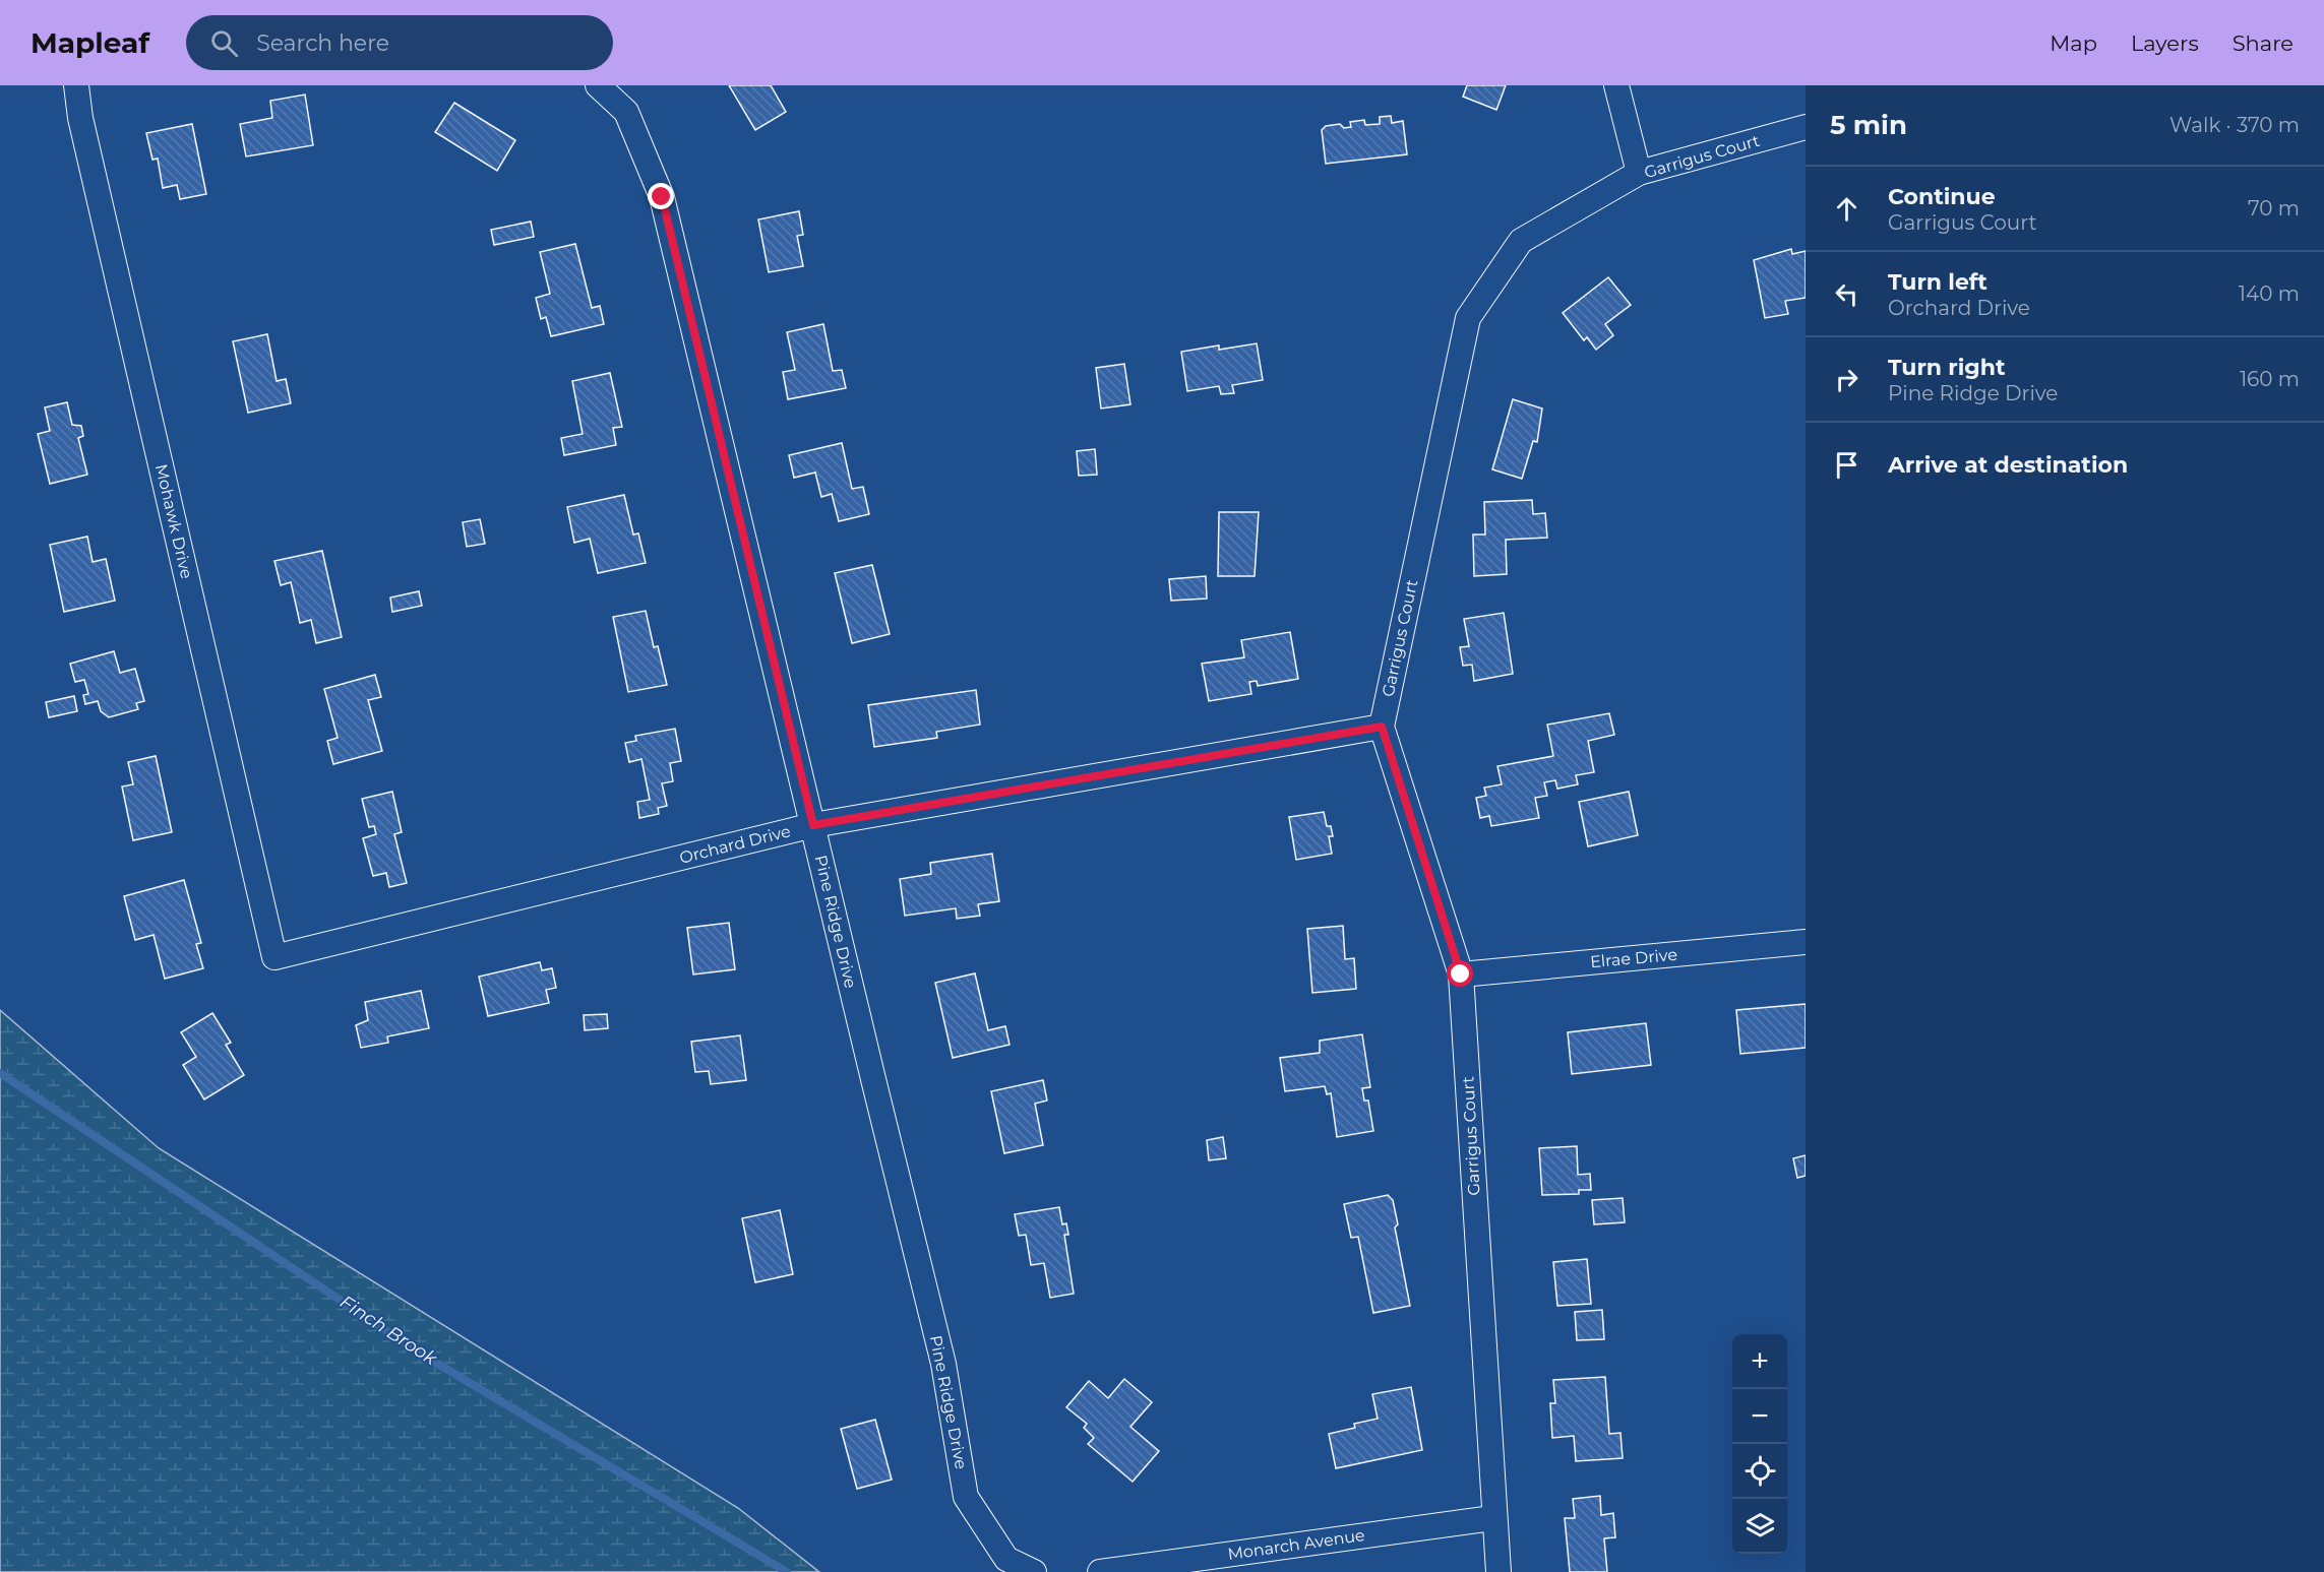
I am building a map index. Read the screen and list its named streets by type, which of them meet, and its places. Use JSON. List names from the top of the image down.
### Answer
{
  "streets": {
    "street": [
      "Garrigus Court",
      "Mohawk Drive",
      "Orchard Drive",
      "Pine Ridge Drive",
      "Elrae Drive",
      "Monarch Avenue"
    ]
  },
  "crossings": [
    ["Garrigus Court", "Orchard Drive"],
    ["Garrigus Court", "Elrae Drive"],
    ["Garrigus Court", "Monarch Avenue"],
    ["Mohawk Drive", "Orchard Drive"],
    ["Orchard Drive", "Pine Ridge Drive"]
  ],
  "water": ["Finch Brook"],
  "page": {
    "header": "Mapleaf",
    "search": "Search here",
    "nav": ["Map", "Layers", "Share"],
    "heading": ["5 min", "Walk · 370 m"],
    "list": [
      ["Continue", "Garrigus Court", "70 m"],
      ["Turn left", "Orchard Drive", "140 m"],
      ["Turn right", "Pine Ridge Drive", "160 m"],
      "Arrive at destination"
    ],
    "map_buttons": ["+", "−"]
  }
}
